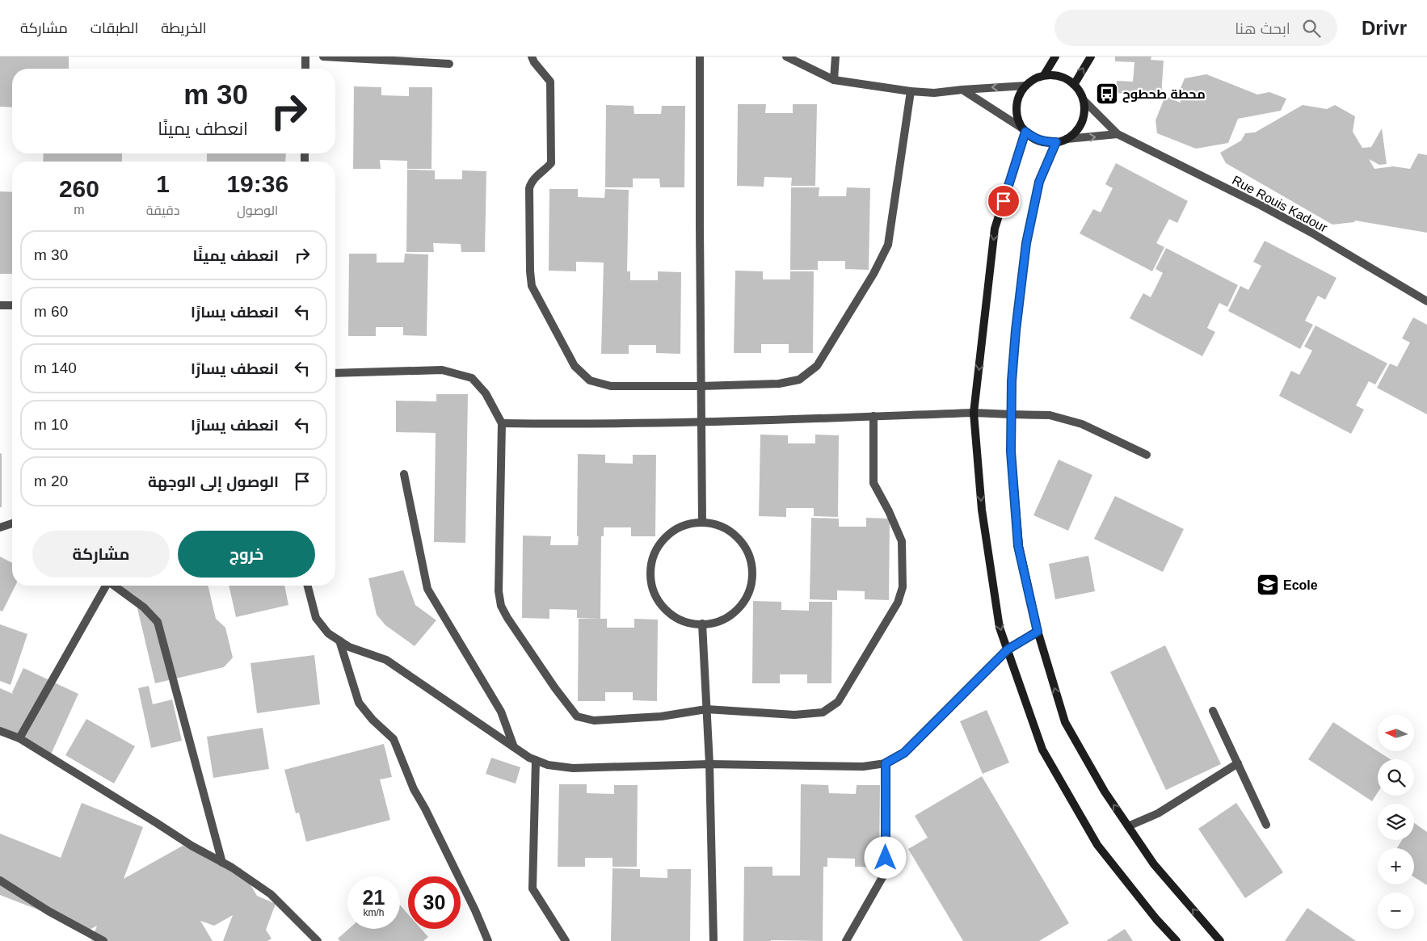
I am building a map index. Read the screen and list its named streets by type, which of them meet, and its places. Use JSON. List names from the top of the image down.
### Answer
{
  "streets": {
    "street": ["Rue Rouis Kadour"]
  },
  "places": {
    "bus stop": ["محطة طحطوح"],
    "school or university": ["Ecole"]
  },
  "north": "left",
  "page": {
    "header": "Drivr",
    "search": "ابحث هنا",
    "nav": ["الخريطة", "الطبقات", "مشاركة"],
    "turn": ["30 m", "انعطف يمينًا"],
    "eta": [
      "19:36",
      "الوصول",
      "1",
      "دقيقة",
      "260",
      "m"
    ],
    "list": [
      {
        "name": "انعطف يمينًا",
        "value": "30 m"
      },
      {
        "name": "انعطف يسارًا",
        "value": "60 m"
      },
      {
        "name": "انعطف يسارًا",
        "value": "140 m"
      },
      {
        "name": "انعطف يسارًا",
        "value": "10 m"
      },
      {
        "name": "الوصول إلى الوجهة",
        "value": "20 m"
      }
    ],
    "buttons": ["خروج", "مشاركة"],
    "map_buttons": ["+", "−"],
    "speed": "21 km/h",
    "limit": "30"
  }
}
